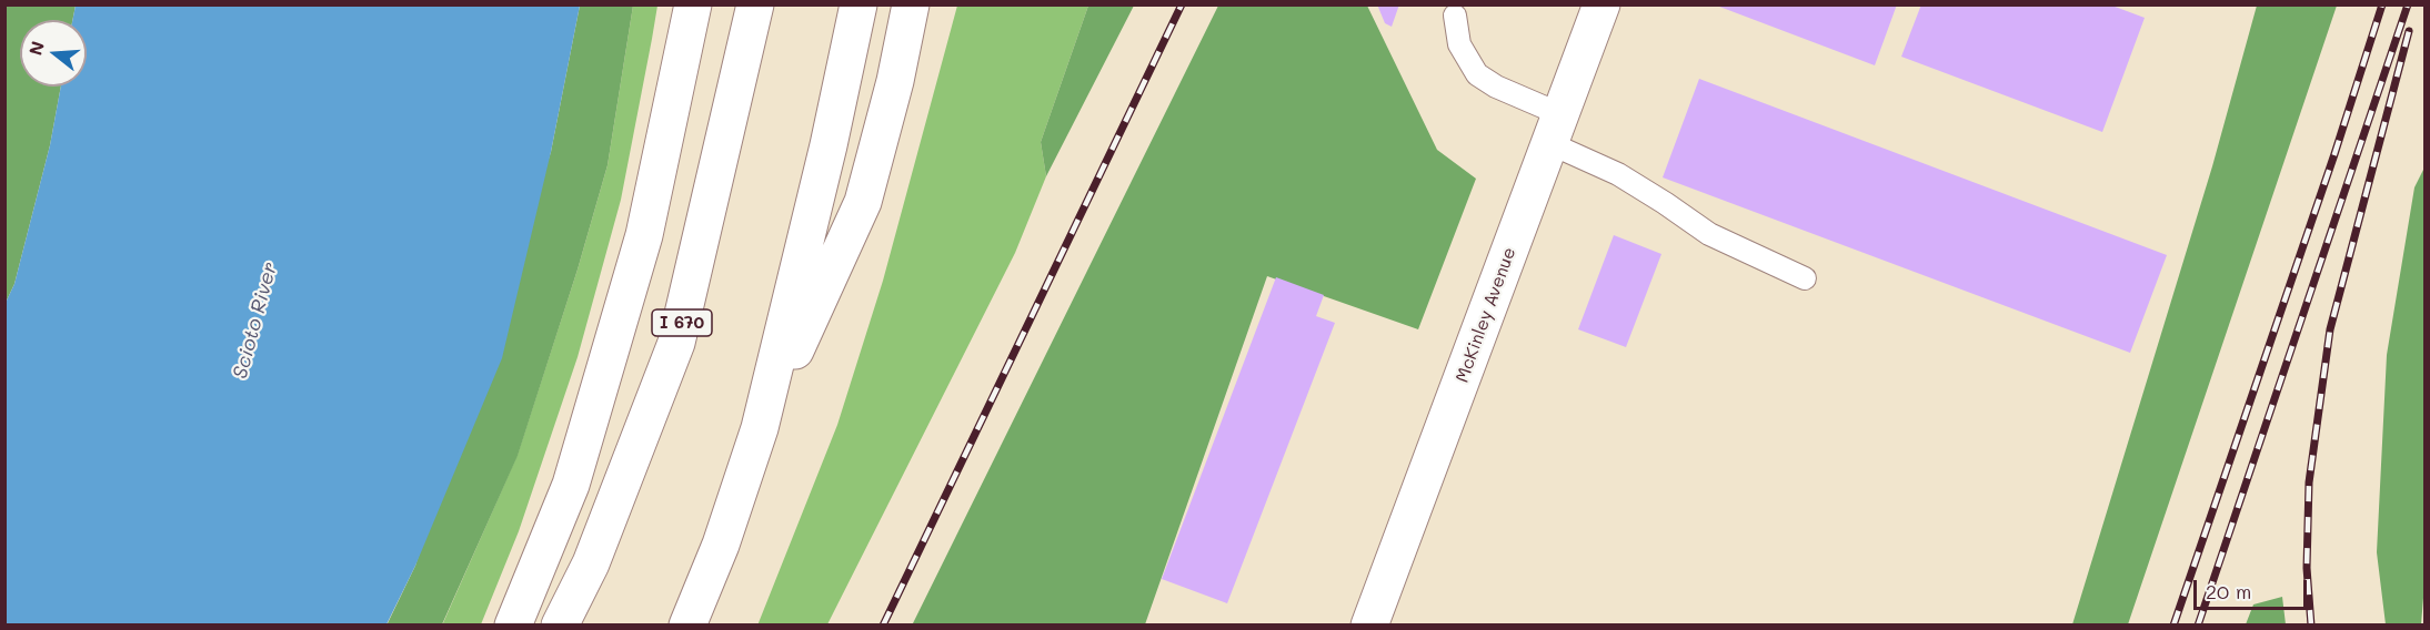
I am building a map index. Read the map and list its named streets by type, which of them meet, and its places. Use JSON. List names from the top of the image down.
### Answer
{
  "streets": {
    "main road": ["McKinley Avenue", "I 670"]
  },
  "water": ["Scioto River"],
  "scale_bar": "20 m",
  "north": "left"
}
